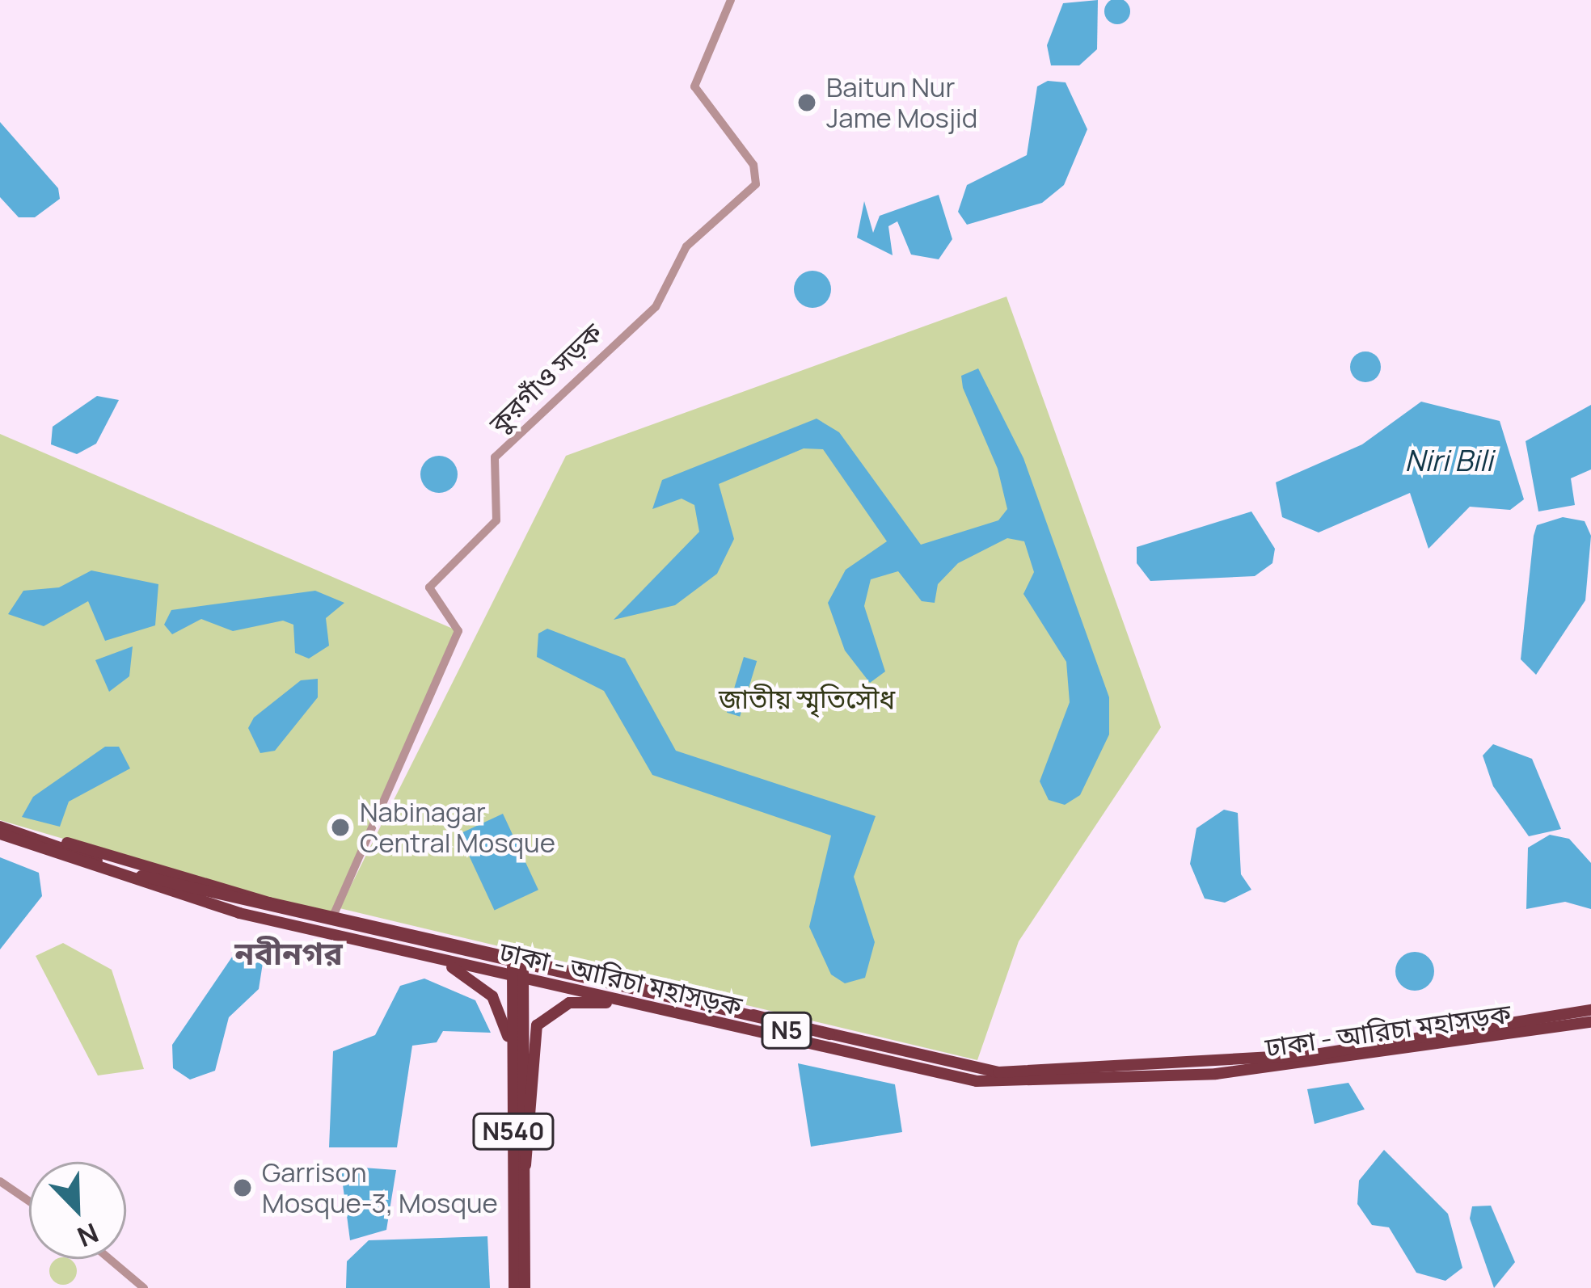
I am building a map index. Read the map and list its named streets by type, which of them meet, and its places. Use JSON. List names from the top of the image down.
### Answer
{
  "streets": {
    "highway": ["ঢাকা - আরিচা মহাসড়ক", "N5", "N540"],
    "street": ["কুরগাঁও সড়ক"]
  },
  "crossings": [
    ["ঢাকা - আরিচা মহাসড়ক", "N5"],
    ["ঢাকা - আরিচা মহাসড়ক", "N540"],
    ["N5", "N540"]
  ],
  "districts": ["নবীনগর"],
  "water": ["Niri Bili"],
  "parks": ["জাতীয় স্মৃতিসৌধ"],
  "places": ["Baitun Nur Jame Mosjid", "Nabinagar Central Mosque", "Garrison Mosque-3, Mosque"],
  "north": "bottom right"
}
